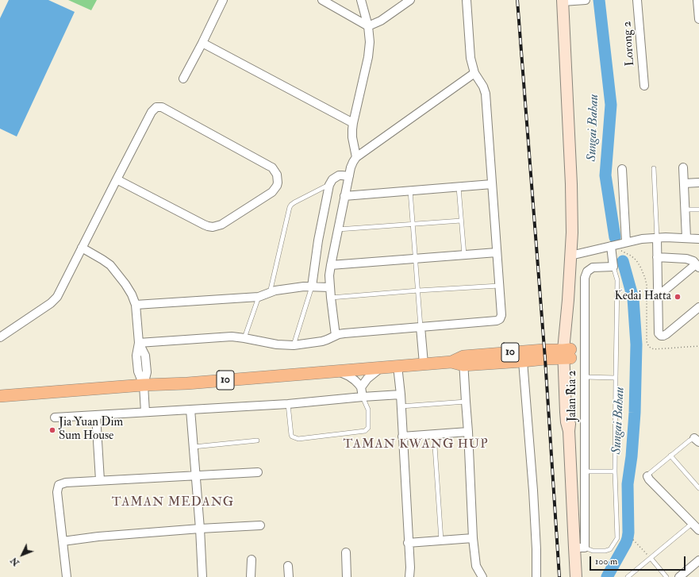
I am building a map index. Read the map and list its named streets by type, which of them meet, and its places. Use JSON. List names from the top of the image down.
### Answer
{
  "streets": {
    "main road": ["10"],
    "street": ["Lorong 2", "Jalan Ria 2"]
  },
  "districts": ["TAMAN KWANG HUP", "TAMAN MEDANG"],
  "water": ["Sungai Bahau"],
  "places": ["Kedai Hatta", "Jia Yuan Dim Sum House"],
  "scale_bar": "100 m",
  "north": "bottom left"
}
